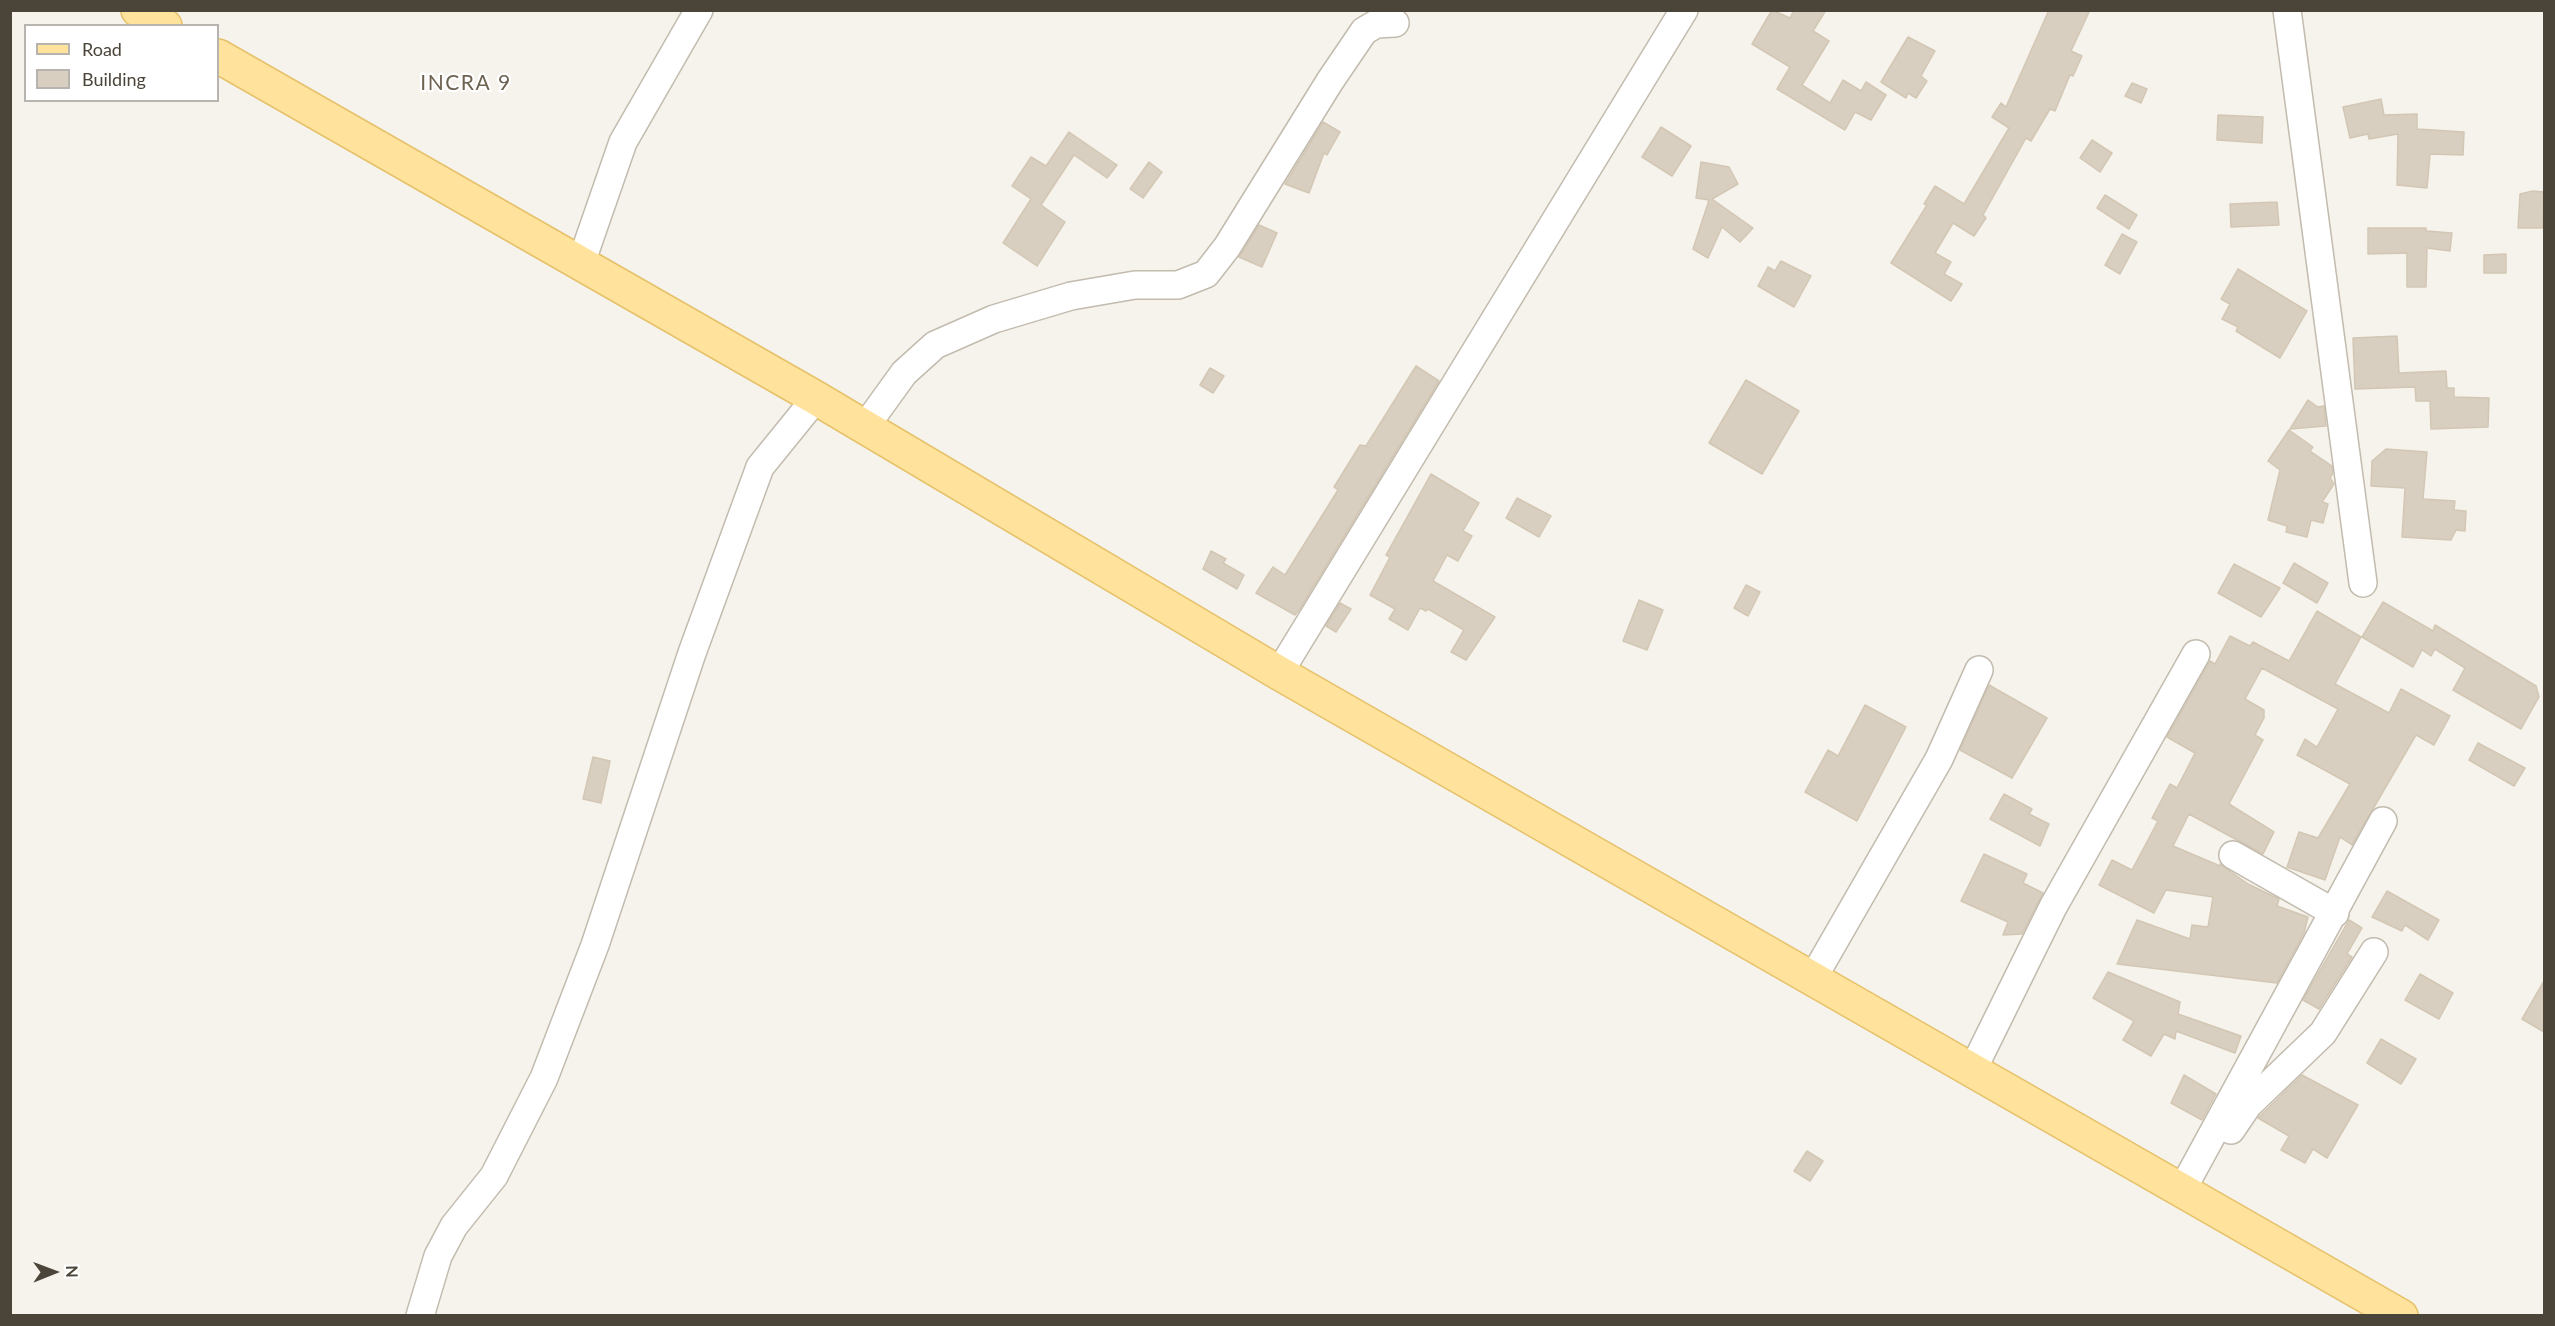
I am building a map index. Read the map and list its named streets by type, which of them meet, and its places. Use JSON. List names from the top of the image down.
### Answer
{
  "districts": ["INCRA 9"],
  "legend": ["Road", "Building"],
  "north": "right"
}
